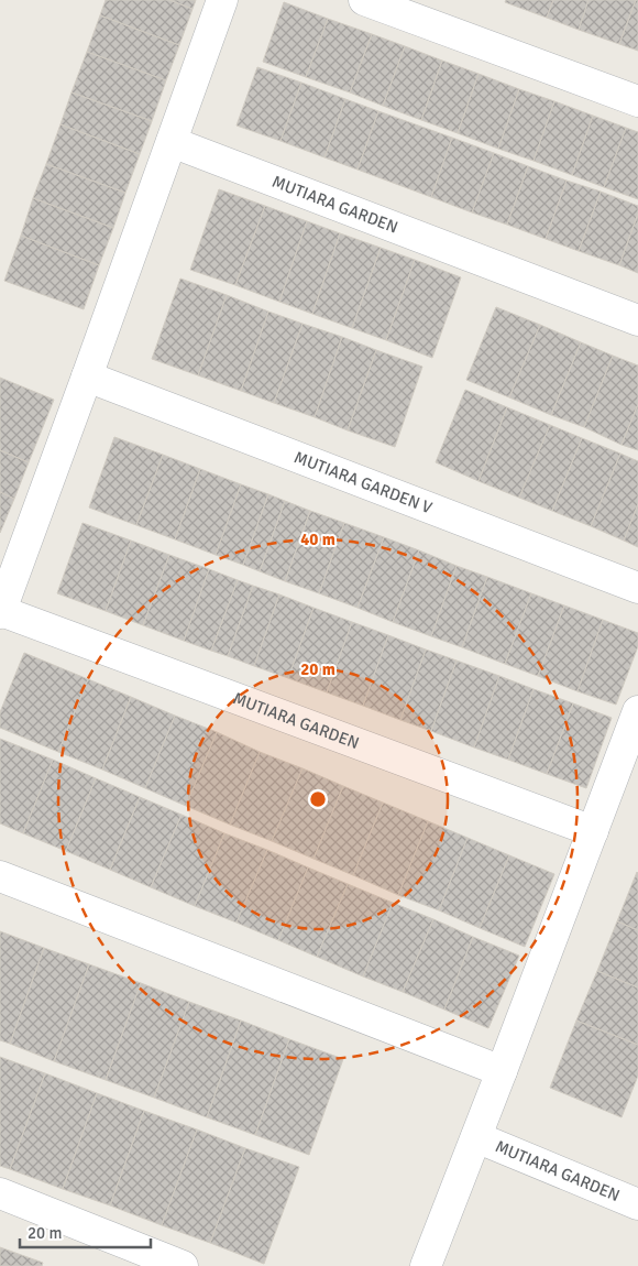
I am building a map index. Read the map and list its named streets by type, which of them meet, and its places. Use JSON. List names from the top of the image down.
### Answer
{
  "streets": {
    "street": ["MUTIARA GARDEN", "MUTIARA GARDEN V"]
  },
  "scale_bar": "20 m",
  "rings": ["40 m", "20 m"]
}
